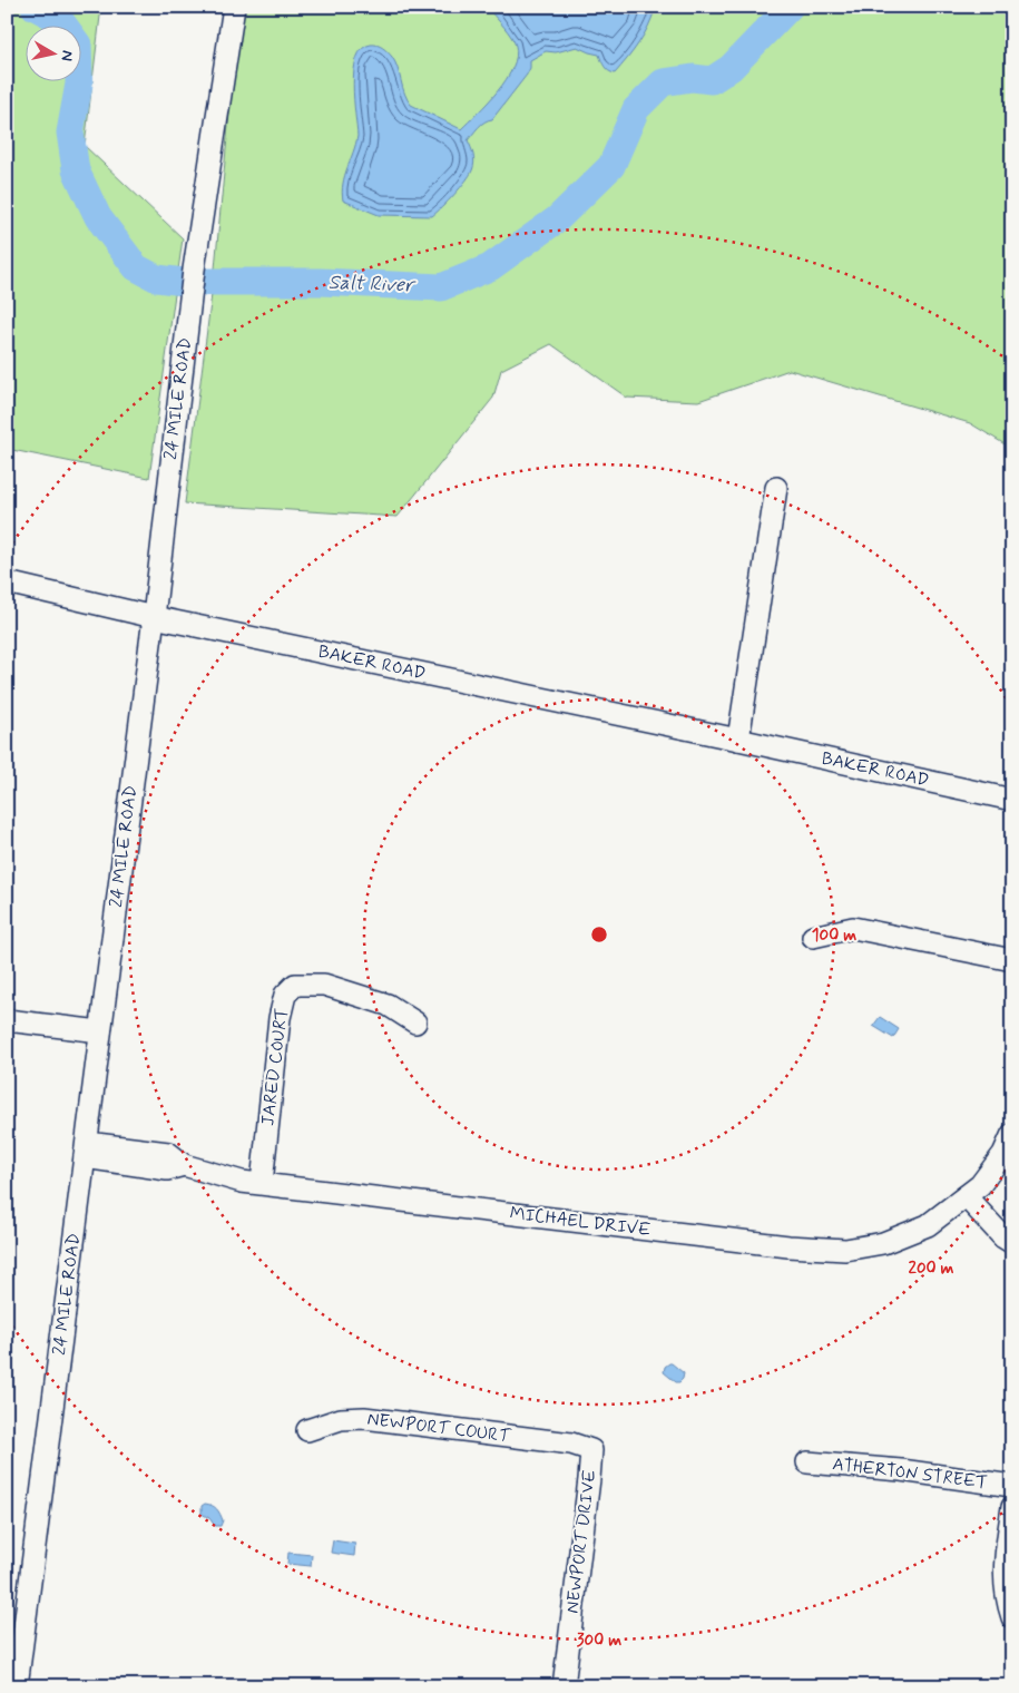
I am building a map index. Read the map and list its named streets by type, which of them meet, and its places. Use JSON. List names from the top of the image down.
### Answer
{
  "streets": {
    "street": [
      "24 MILE ROAD",
      "BAKER ROAD",
      "JARED COURT",
      "MICHAEL DRIVE",
      "NEWPORT COURT",
      "ATHERTON STREET",
      "NEWPORT DRIVE"
    ]
  },
  "crossings": [
    ["24 MILE ROAD", "BAKER ROAD"],
    ["24 MILE ROAD", "MICHAEL DRIVE"],
    ["JARED COURT", "MICHAEL DRIVE"],
    ["NEWPORT COURT", "NEWPORT DRIVE"]
  ],
  "water": ["Salt River"],
  "north": "right",
  "rings": ["100 m", "200 m", "300 m"]
}
